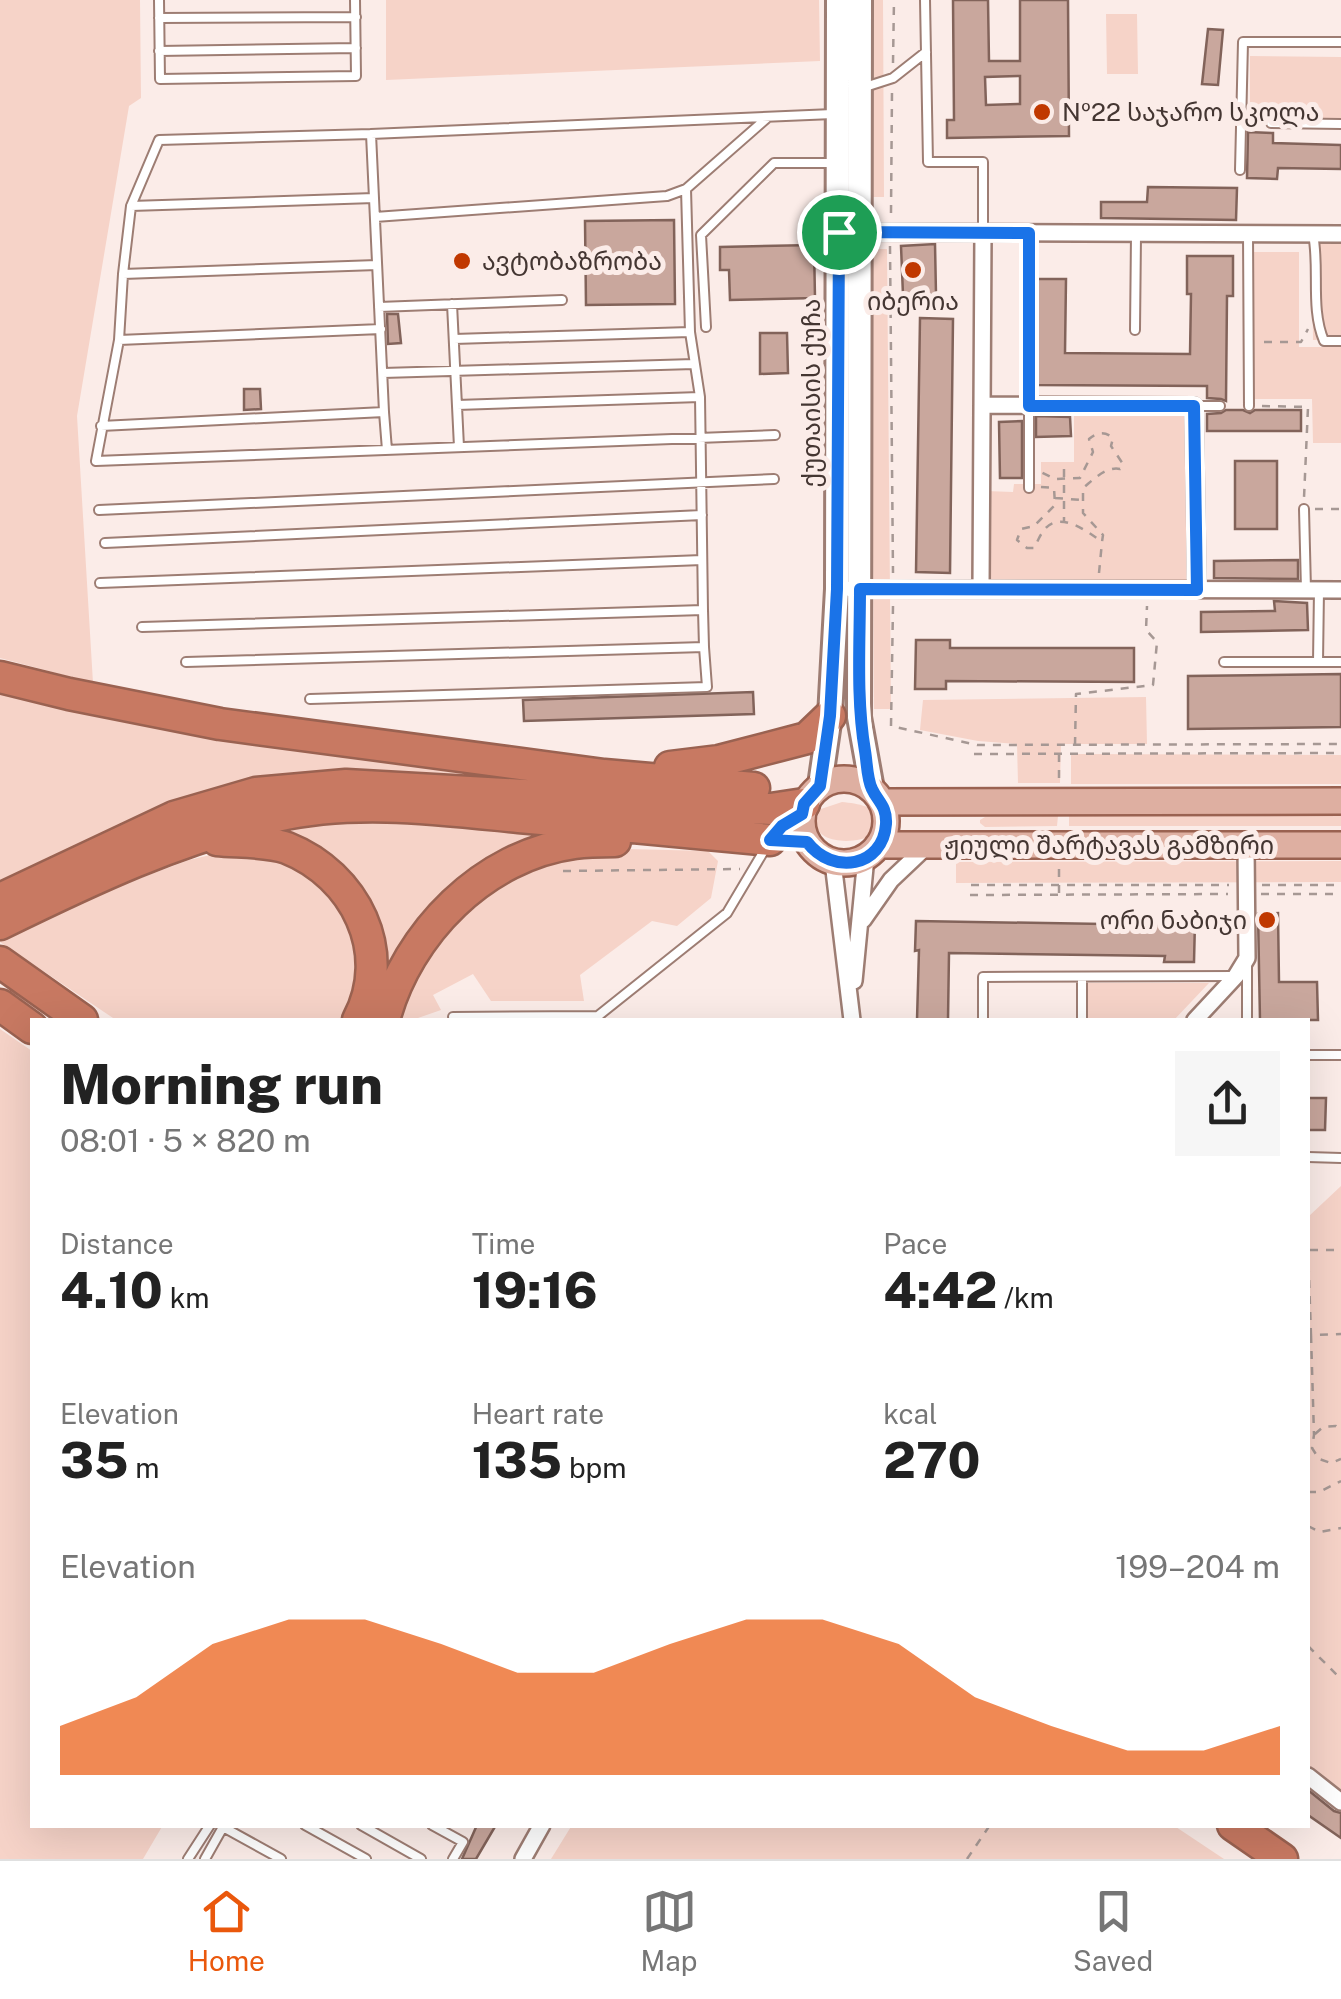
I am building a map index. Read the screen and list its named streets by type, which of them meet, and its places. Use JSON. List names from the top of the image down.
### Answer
{
  "streets": {
    "main road": ["ჟიული შარტავას გამზირი"],
    "street": ["ქუთაისის ქუჩა"]
  },
  "crossings": [
    ["ქუთაისის ქუჩა", "ჟიული შარტავას გამზირი"]
  ],
  "places": [
    "№22 საჯარო სკოლა",
    "ავტობაზრობა",
    "იბერია",
    "ორი ნაბიჯი"
  ],
  "page": {
    "heading": ["Morning run", "08:01 · 5 × 820 m"],
    "stats": [
      ["Distance", "4.10 km"],
      ["Time", "19:16"],
      ["Pace", "4:42 /km"],
      ["Elevation", "35 m"],
      ["Heart rate", "135 bpm"],
      ["kcal", "270"]
    ],
    "chart": ["Elevation", "199–204 m"],
    "tabs": ["Home", "Map", "Saved"]
  }
}
